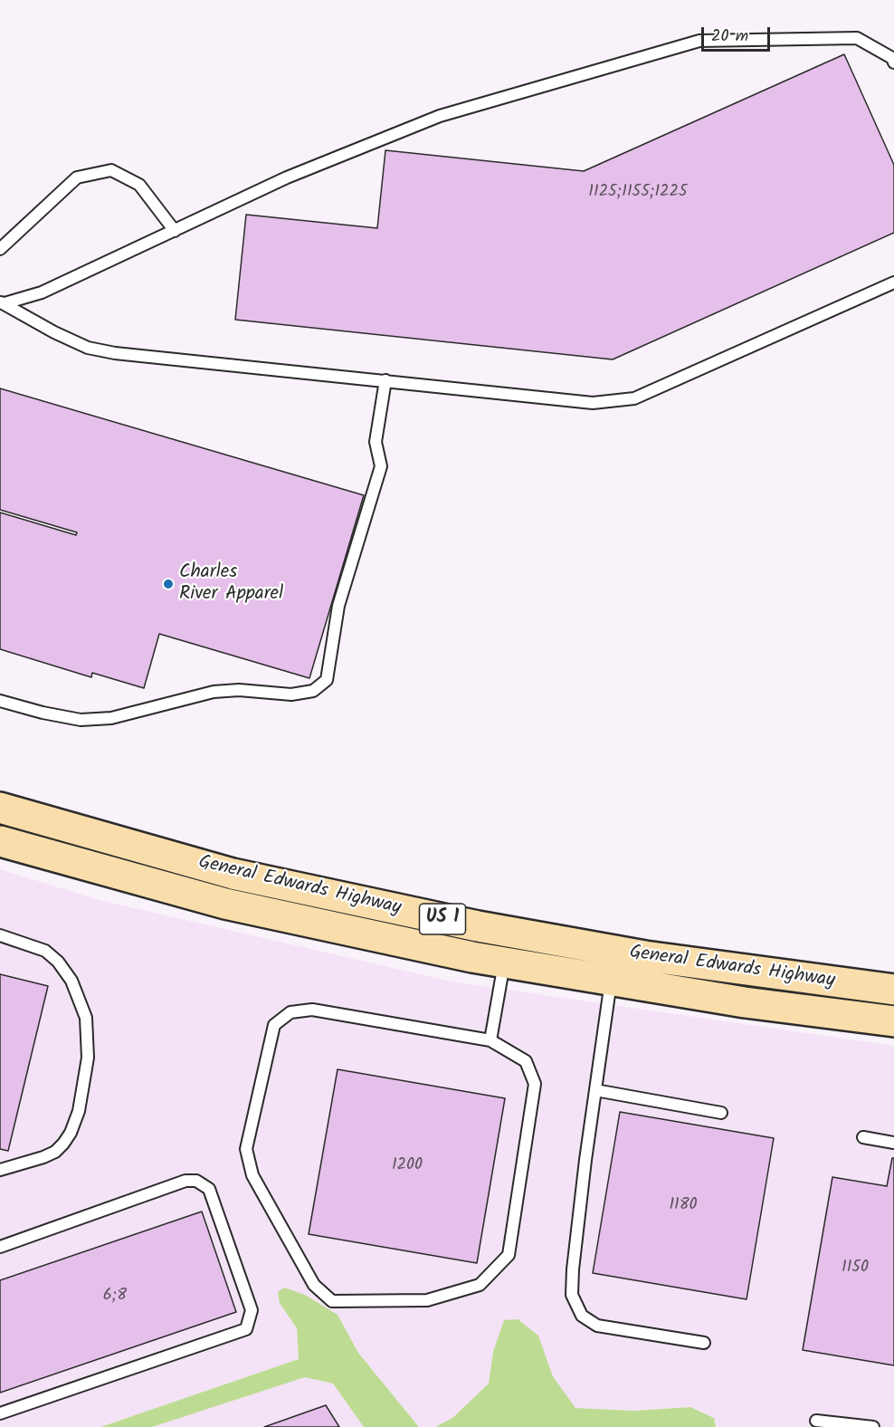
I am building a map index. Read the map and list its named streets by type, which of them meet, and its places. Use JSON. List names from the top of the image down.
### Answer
{
  "streets": {
    "main road": ["General Edwards Highway", "US 1"]
  },
  "places": ["Charles River Apparel"],
  "house_numbers": [
    "1125;1155;1225",
    "1200",
    "1180",
    "1150",
    "6;8"
  ],
  "scale_bar": "20 m"
}
